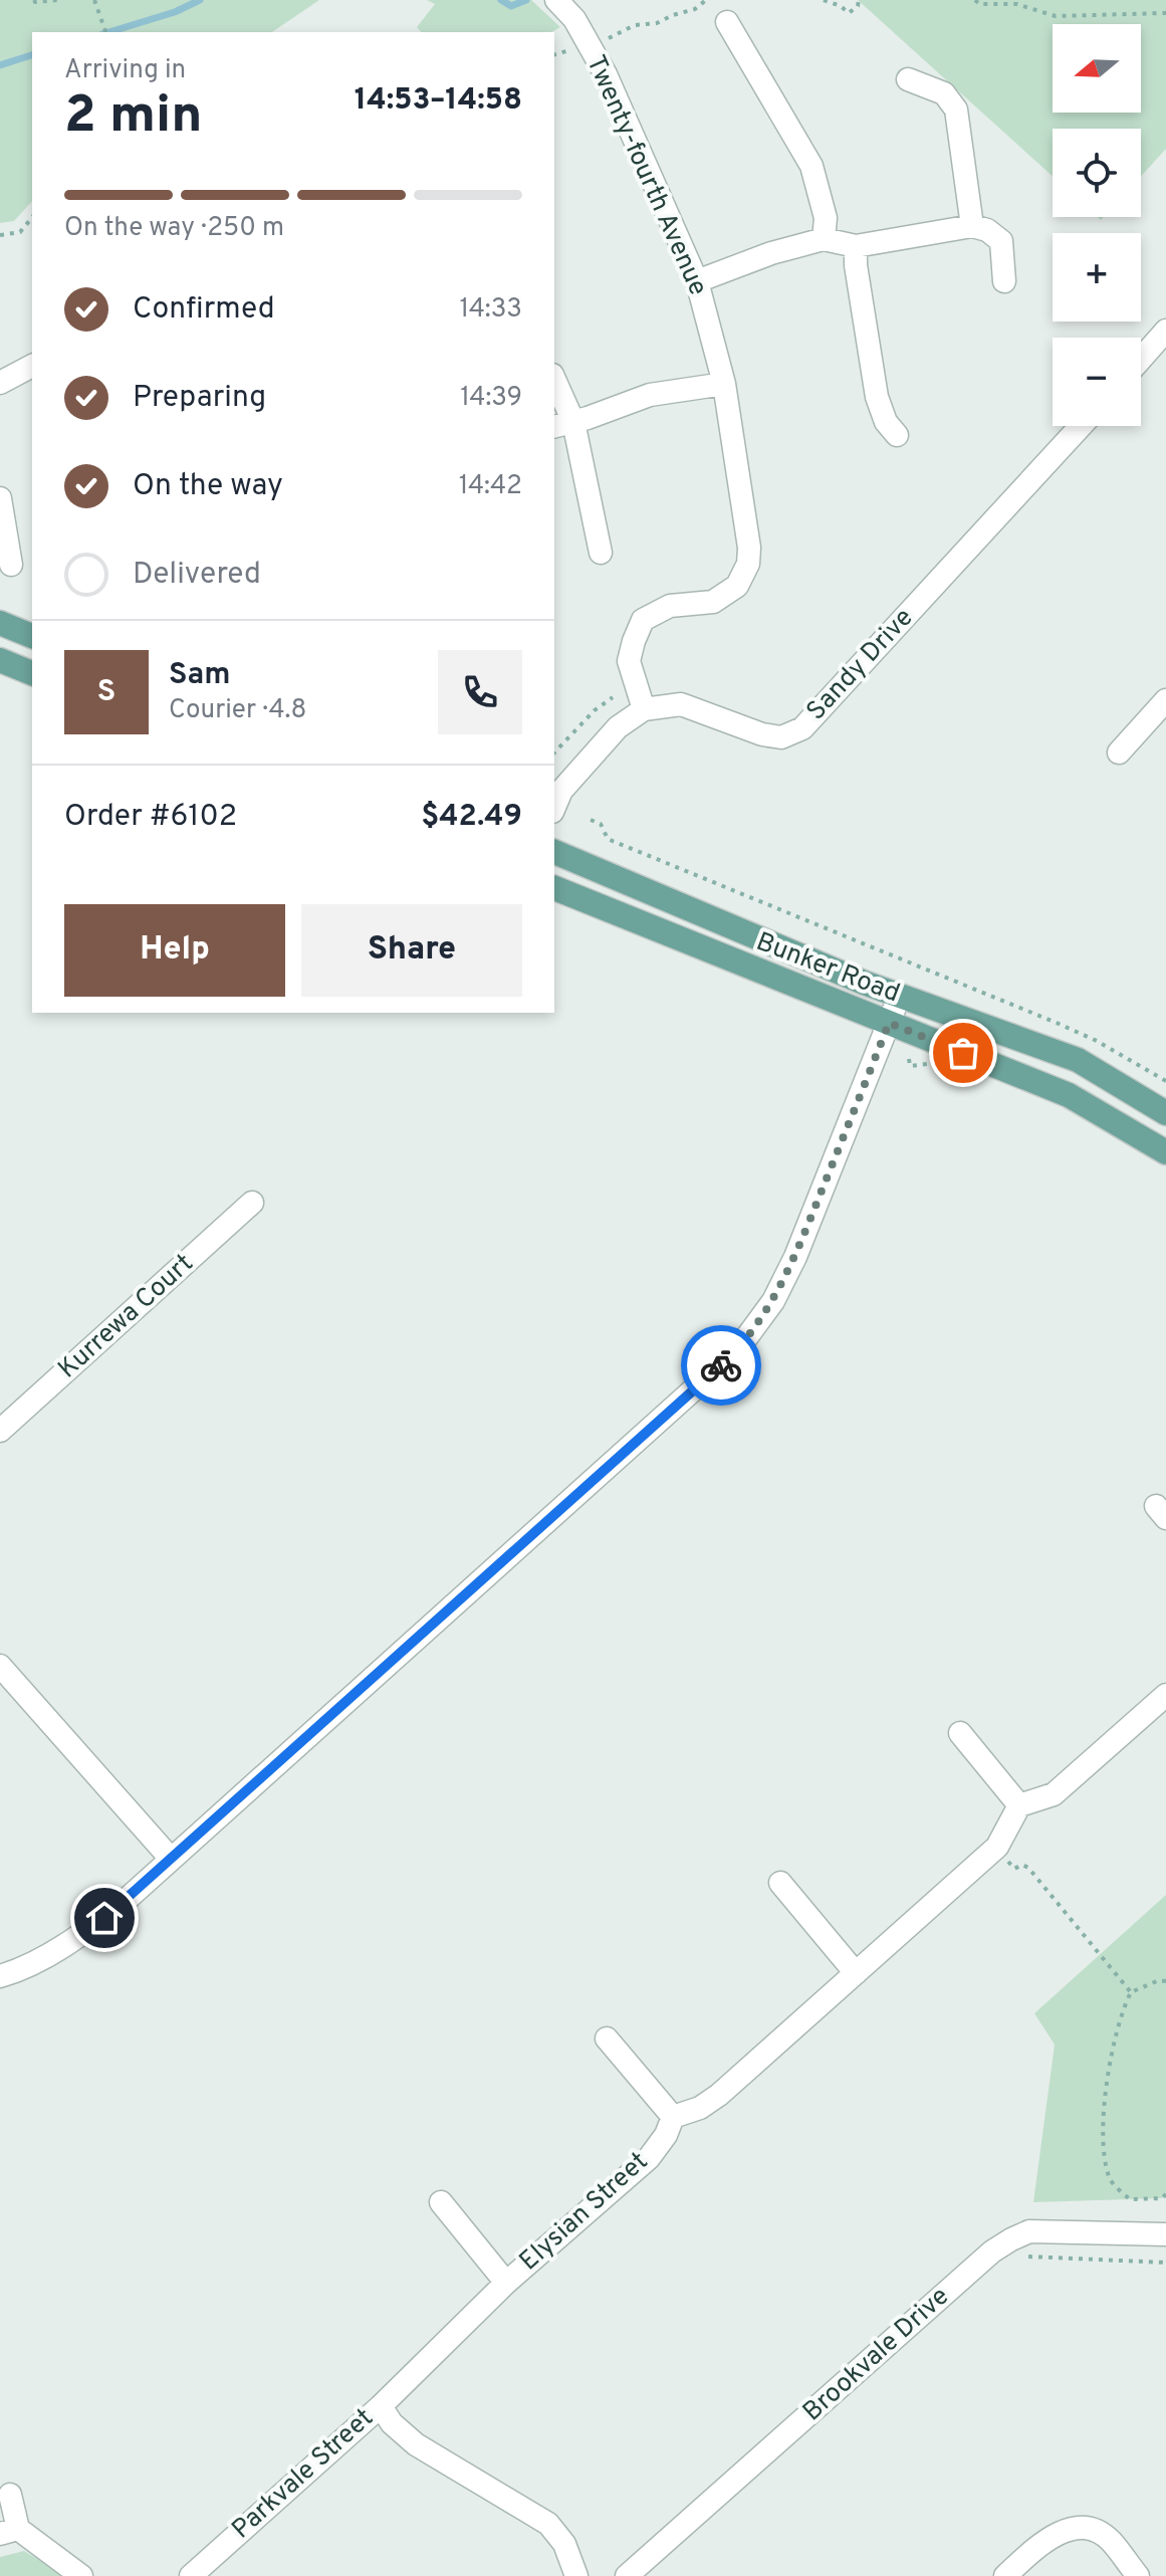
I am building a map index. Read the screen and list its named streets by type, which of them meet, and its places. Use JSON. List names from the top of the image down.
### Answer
{
  "streets": {
    "main road": ["Bunker Road"],
    "street": [
      "Twenty-fourth Avenue",
      "Sandy Drive",
      "Kurrewa Court",
      "Elysian Street",
      "Brookvale Drive",
      "Parkvale Street"
    ]
  },
  "crossings": [
    ["Twenty-fourth Avenue", "Sandy Drive"],
    ["Elysian Street", "Parkvale Street"]
  ],
  "north": "left",
  "page": {
    "map_buttons": ["+", "−"],
    "heading": ["2 min", "Arriving in", "14:53–14:58"],
    "panel": [
      "Sam",
      "Courier · 4.8",
      "Order #6102",
      "$42.49"
    ],
    "bar": "On the way · 250 m",
    "list": [
      ["Confirmed", "14:33"],
      ["Preparing", "14:39"],
      ["On the way", "14:42"],
      "Delivered"
    ],
    "round": "S",
    "buttons": ["Help", "Share"]
  }
}
